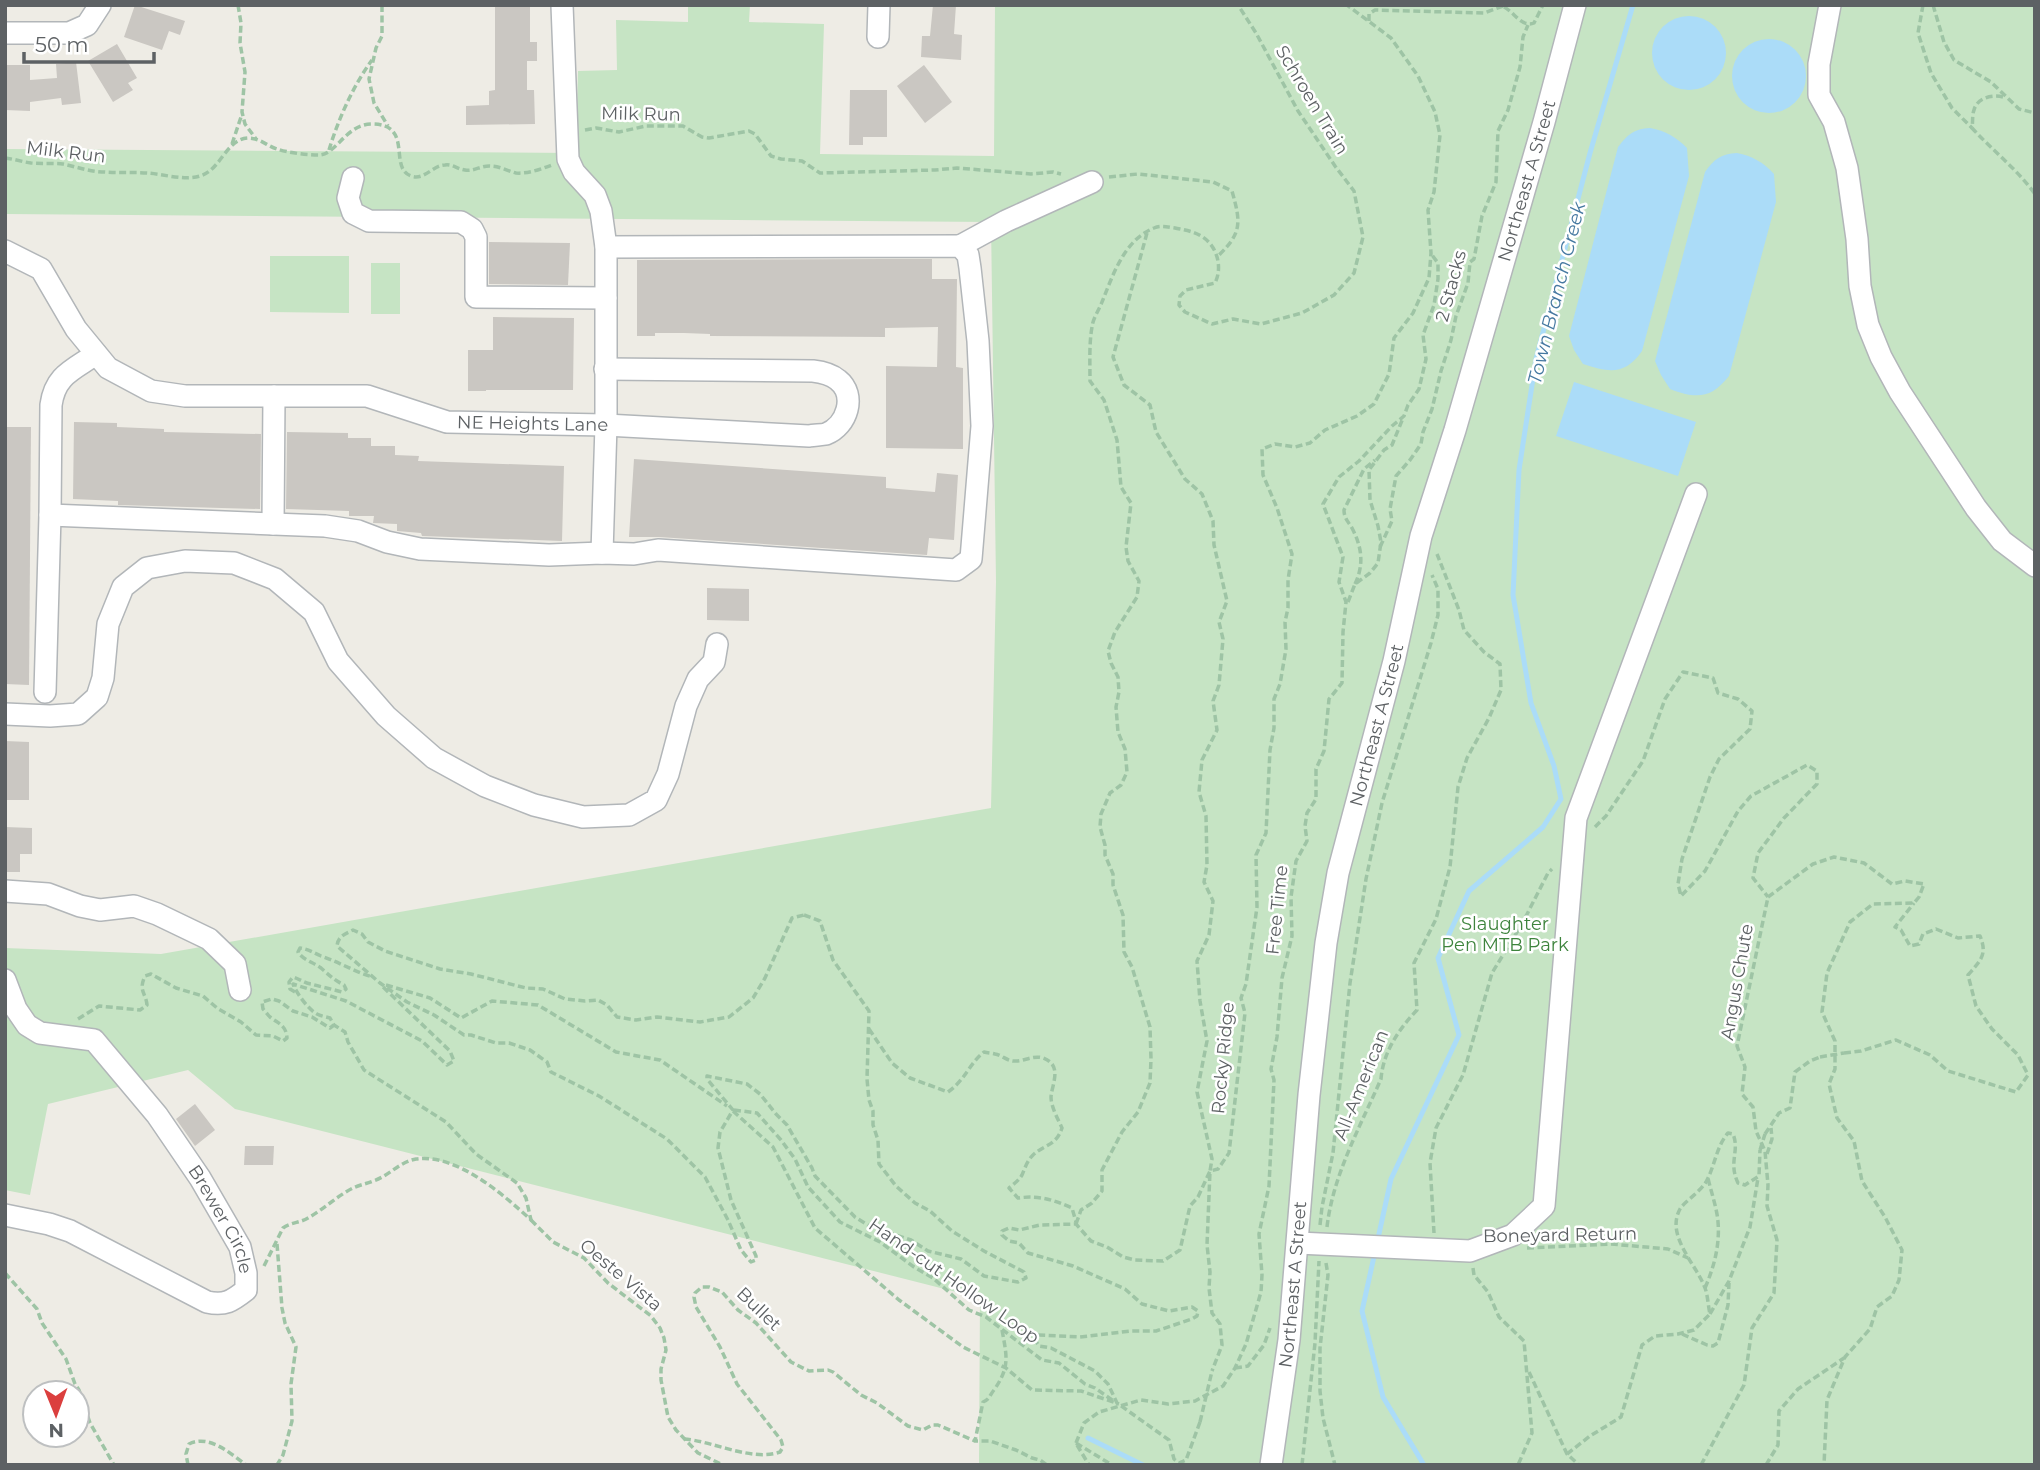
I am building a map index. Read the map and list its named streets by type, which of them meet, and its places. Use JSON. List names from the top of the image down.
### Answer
{
  "streets": {
    "street": ["Northeast A Street", "NE Heights Lane", "Brewer Circle"],
    "path": [
      "Schroen Train",
      "Milk Run",
      "2 Stacks",
      "Free Time",
      "Angus Chute",
      "Rocky Ridge",
      "All-American",
      "Boneyard Return",
      "Oeste Vista",
      "Hand-cut Hollow Loop",
      "Bullet"
    ]
  },
  "crossings": [
    ["Schroen Train", "Milk Run"],
    ["Free Time", "Rocky Ridge"],
    ["Free Time", "Hand-cut Hollow Loop"],
    ["Oeste Vista", "Bullet"]
  ],
  "water": ["Town Branch Creek"],
  "parks": ["Slaughter Pen MTB Park"],
  "scale_bar": "50 m",
  "north": "bottom"
}
